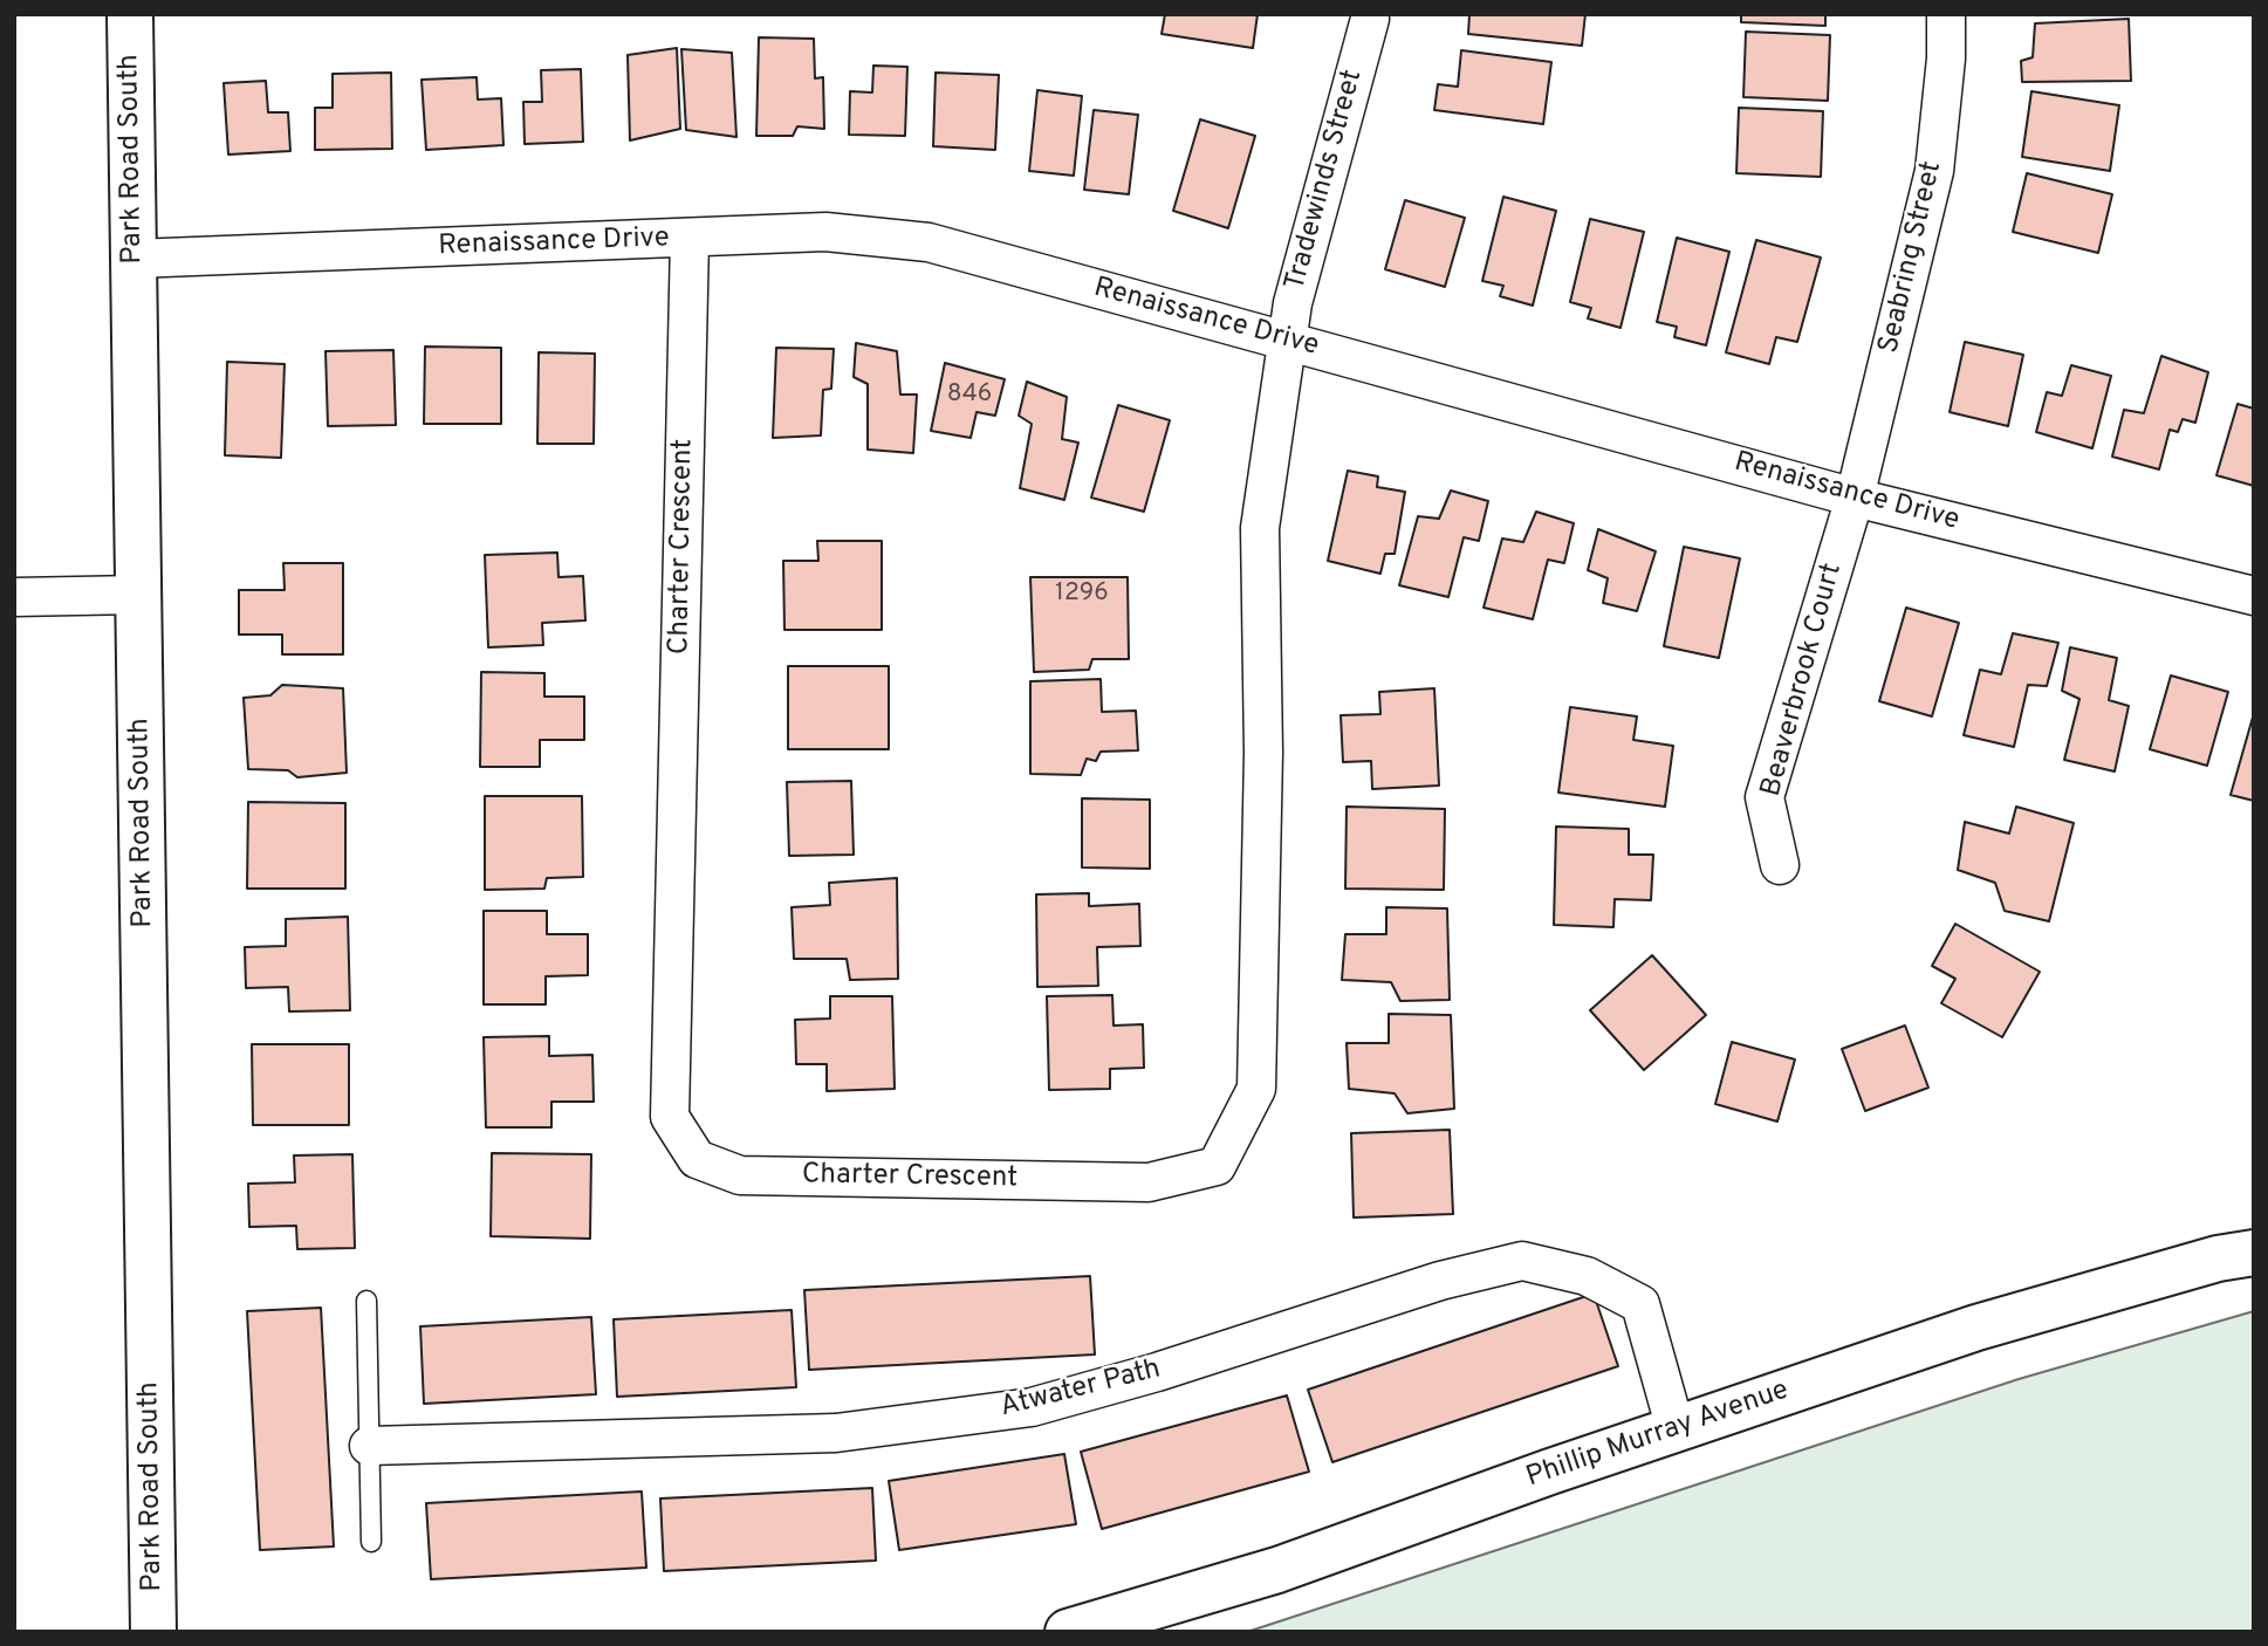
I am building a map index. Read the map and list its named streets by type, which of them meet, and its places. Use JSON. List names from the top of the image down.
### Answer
{
  "streets": {
    "street": [
      "Park Road South",
      "Tradewinds Street",
      "Renaissance Drive",
      "Seabring Street",
      "Charter Crescent",
      "Beaverbrook Court",
      "Atwater Path",
      "Phillip Murray Avenue"
    ]
  },
  "crossings": [
    ["Park Road South", "Renaissance Drive"],
    ["Tradewinds Street", "Renaissance Drive"],
    ["Tradewinds Street", "Charter Crescent"],
    ["Renaissance Drive", "Seabring Street"],
    ["Renaissance Drive", "Charter Crescent"],
    ["Renaissance Drive", "Beaverbrook Court"],
    ["Seabring Street", "Beaverbrook Court"],
    ["Atwater Path", "Phillip Murray Avenue"]
  ],
  "house_numbers": ["846", "1296"]
}
